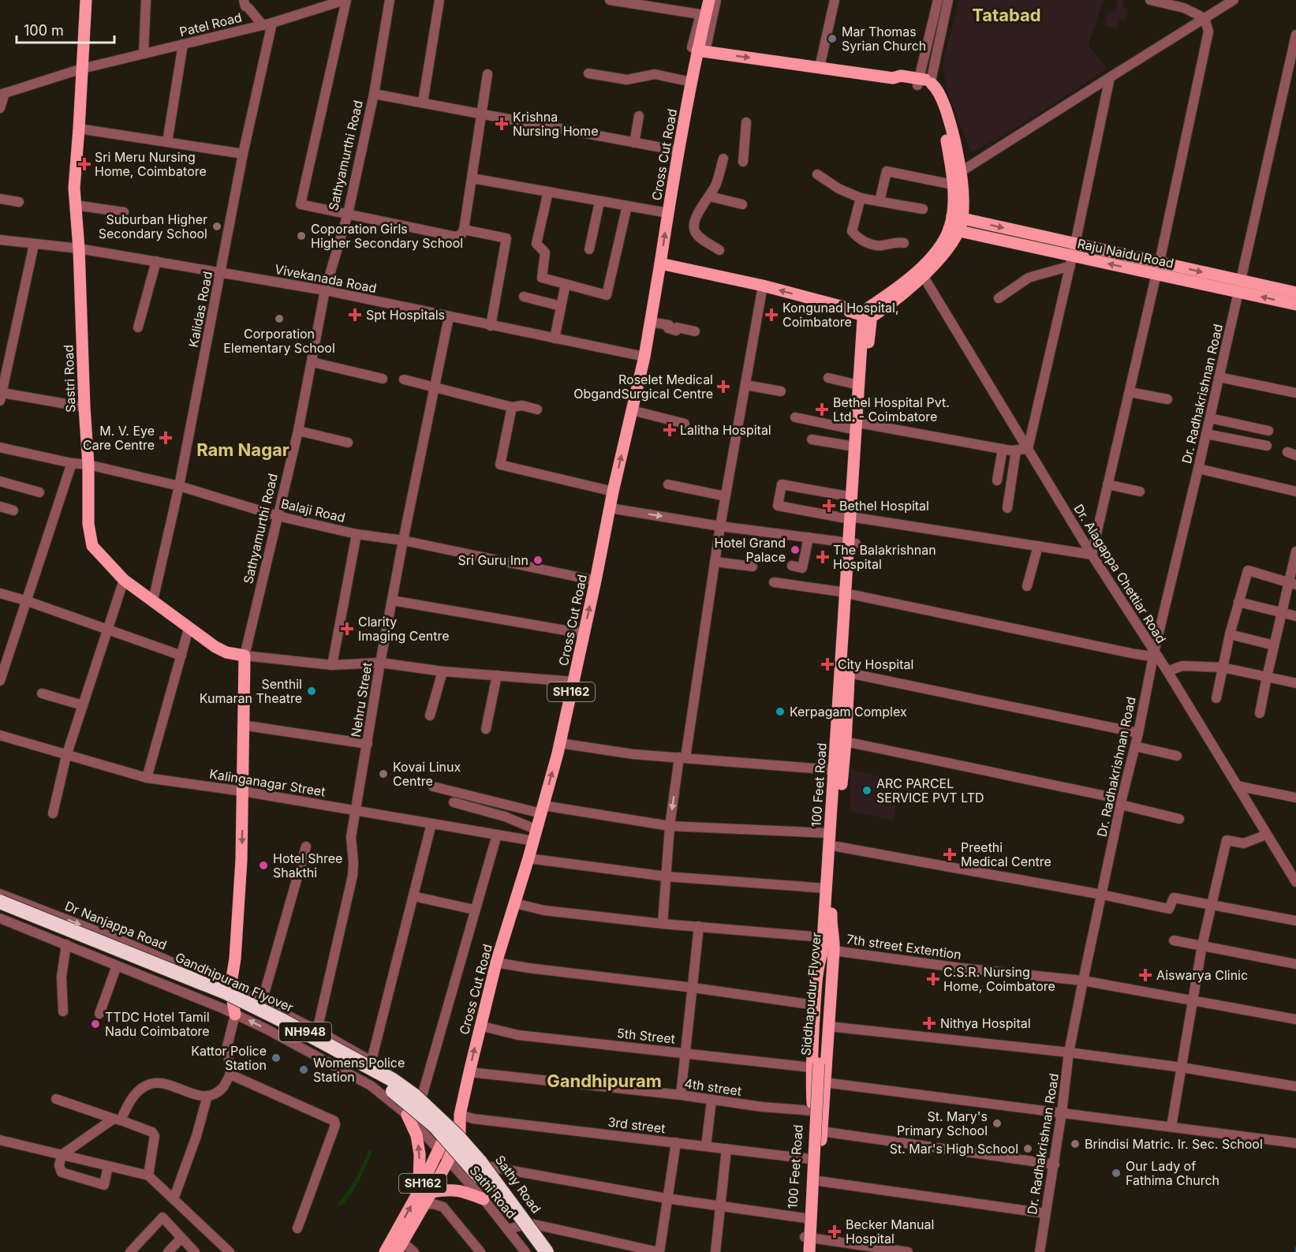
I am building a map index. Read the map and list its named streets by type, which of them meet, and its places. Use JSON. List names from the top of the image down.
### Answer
{
  "streets": {
    "highway": ["Gandhipuram Flyover", "NH948"],
    "main road": [
      "Cross Cut Road",
      "Sathyamurthi Road",
      "Raju Naidu Road",
      "Sastri Road",
      "SH162",
      "100 Feet Road",
      "Siddhapudur Flyover"
    ],
    "street": [
      "Patel Road",
      "Vivekanada Road",
      "Kalidas Road",
      "Dr. Radhakrishnan Road",
      "Balaji Road",
      "Dr. Alagappa Chettiar Road",
      "Nehru Street",
      "Kalinganagar Street",
      "Dr Nanjappa Road",
      "7th street Extention",
      "5th Street",
      "4th street",
      "3rd street",
      "Sathy Road",
      "Sathi Road"
    ]
  },
  "crossings": [
    ["Patel Road", "Kalidas Road"],
    ["Patel Road", "Sastri Road"],
    ["Cross Cut Road", "Vivekanada Road"],
    ["Cross Cut Road", "Balaji Road"],
    ["Cross Cut Road", "SH162"],
    ["Cross Cut Road", "Kalinganagar Street"],
    ["Cross Cut Road", "Dr Nanjappa Road"],
    ["Cross Cut Road", "5th Street"],
    ["Cross Cut Road", "4th street"],
    ["Cross Cut Road", "3rd street"],
    ["Sathyamurthi Road", "Vivekanada Road"],
    ["Sathyamurthi Road", "Sastri Road"],
    ["Sathyamurthi Road", "Balaji Road"],
    ["Sathyamurthi Road", "Kalinganagar Street"],
    ["Sathyamurthi Road", "Dr Nanjappa Road"],
    ["Raju Naidu Road", "Dr. Radhakrishnan Road"],
    ["Vivekanada Road", "Kalidas Road"],
    ["Vivekanada Road", "Sastri Road"],
    ["Vivekanada Road", "Nehru Street"],
    ["Kalidas Road", "Sastri Road"],
    ["Kalidas Road", "Balaji Road"],
    ["Sastri Road", "Balaji Road"],
    ["Dr. Radhakrishnan Road", "Dr. Alagappa Chettiar Road"],
    ["Dr. Radhakrishnan Road", "7th street Extention"],
    ["Balaji Road", "Nehru Street"],
    ["SH162", "Dr Nanjappa Road"],
    ["SH162", "3rd street"],
    ["SH162", "Sathy Road"],
    ["SH162", "Sathi Road"],
    ["Nehru Street", "Kalinganagar Street"],
    ["Nehru Street", "Dr Nanjappa Road"],
    ["100 Feet Road", "7th street Extention"],
    ["100 Feet Road", "Siddhapudur Flyover"],
    ["100 Feet Road", "5th Street"],
    ["100 Feet Road", "4th street"],
    ["100 Feet Road", "3rd street"],
    ["Dr Nanjappa Road", "3rd street"],
    ["7th street Extention", "Siddhapudur Flyover"],
    ["Siddhapudur Flyover", "5th Street"]
  ],
  "districts": ["Tatabad", "Ram Nagar", "Gandhipuram"],
  "places": {
    "other": [
      "Mar Thomas Syrian Church",
      "Suburban Higher Secondary School",
      "Coporation Girls Higher Secondary School",
      "Corporation Elementary School",
      "Hotel Grand Palace",
      "Sri Guru Inn",
      "Senthil Kumaran Theatre",
      "Kerpagam Complex",
      "Kovai Linux Centre",
      "ARC PARCEL SERVICE PVT LTD",
      "Hotel Shree Shakthi",
      "TTDC Hotel Tamil Nadu Coimbatore",
      "Kattor Police Station",
      "Womens Police Station",
      "St. Mary's Primary School",
      "Brindisi Matric. Ir. Sec. School",
      "St. Mar's High School",
      "Our Lady of Fathima Church"
    ],
    "health": [
      "Krishna Nursing Home",
      "Sri Meru Nursing Home, Coimbatore",
      "Spt Hospitals",
      "Kongunad Hospital, Coimbatore",
      "Roselet Medical ObgandSurgical Centre",
      "Bethel Hospital Pvt. Ltd. - Coimbatore",
      "Lalitha Hospital",
      "M. V. Eye Care Centre",
      "Bethel Hospital",
      "The Balakrishnan Hospital",
      "Clarity Imaging Centre",
      "City Hospital",
      "Preethi Medical Centre",
      "Aiswarya Clinic",
      "C.S.R. Nursing Home, Coimbatore",
      "Nithya Hospital",
      "Becker Manual Hospital"
    ]
  },
  "scale_bar": "100 m"
}
